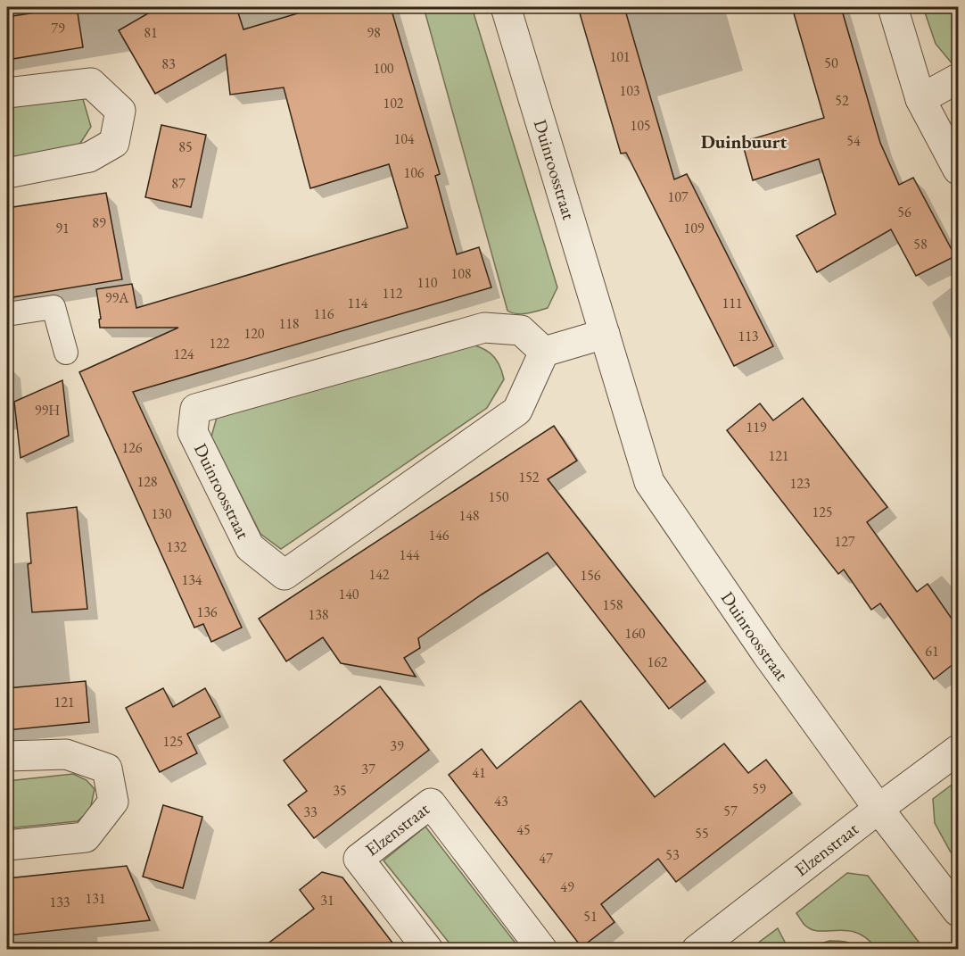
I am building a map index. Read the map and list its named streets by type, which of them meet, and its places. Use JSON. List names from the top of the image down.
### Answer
{
  "streets": {
    "street": ["Duinroosstraat", "Elzenstraat"]
  },
  "crossings": [
    ["Duinroosstraat", "Elzenstraat"]
  ],
  "districts": ["Duinbuurt"],
  "house_numbers": [
    "79",
    "81",
    "98",
    "101",
    "50",
    "83",
    "100",
    "103",
    "52",
    "102",
    "105",
    "104",
    "54",
    "85",
    "106",
    "87",
    "107",
    "56",
    "89",
    "91",
    "109",
    "58",
    "108",
    "110",
    "112",
    "99A",
    "114",
    "111",
    "116",
    "118",
    "120",
    "113",
    "122",
    "124",
    "99H",
    "119",
    "126",
    "121",
    "152",
    "128",
    "123",
    "150",
    "125",
    "130",
    "148",
    "146",
    "127",
    "132",
    "144",
    "142",
    "156",
    "134",
    "140",
    "158",
    "136",
    "138",
    "160",
    "61",
    "162",
    "121",
    "125",
    "39",
    "37",
    "41",
    "59",
    "35",
    "43",
    "57",
    "33",
    "45",
    "55",
    "53",
    "47",
    "49",
    "131",
    "31",
    "133",
    "51"
  ]
}
